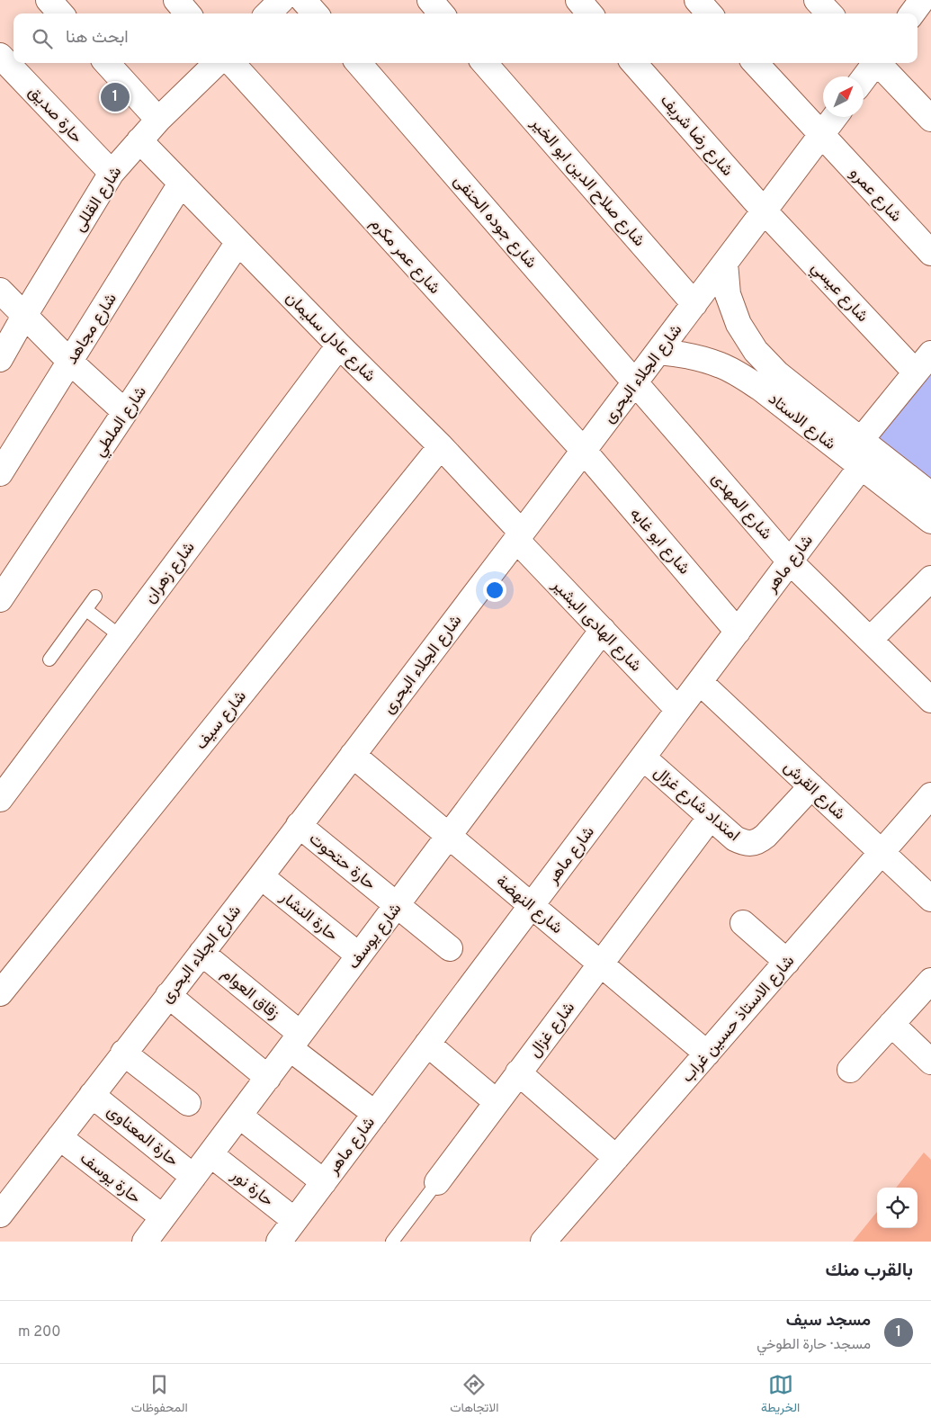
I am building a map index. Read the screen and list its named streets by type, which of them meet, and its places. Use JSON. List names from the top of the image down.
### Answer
{
  "streets": {
    "street": [
      "حارة صديق",
      "شارع رضا شريف",
      "شارع صلاح الدين ابو الخير",
      "شارع عمرو",
      "شارع القللى",
      "شارع جوده الحنفى",
      "شارع عمر مكرم",
      "شارع عيسي",
      "شارع مجاهد",
      "شارع عادل سليمان",
      "شارع الجلاء البحرى",
      "شارع الملطي",
      "شارع الاستاد",
      "شارع المهدى",
      "شارع ابو غابه",
      "شارع ماهر",
      "شارع زهران",
      "شارع الهادى البشير",
      "شارع سيف",
      "شارع القرش",
      "امتداد شارع غزال",
      "حارة حتحوت",
      "شارع النهضة",
      "حارة النشار",
      "شارع يوسف",
      "زقاق العوام",
      "شارع الاستاذ حسين غراب",
      "شارع غزال",
      "حارة المعناوى",
      "حارة يوسف",
      "حارة نور"
    ]
  },
  "crossings": [
    ["حارة صديق", "شارع القللى"],
    ["شارع رضا شريف", "شارع عيسي"],
    ["شارع رضا شريف", "شارع الجلاء البحرى"],
    ["شارع صلاح الدين ابو الخير", "شارع الجلاء البحرى"],
    ["شارع عمرو", "شارع الجلاء البحرى"],
    ["شارع القللى", "شارع عادل سليمان"],
    ["شارع جوده الحنفى", "شارع الجلاء البحرى"],
    ["شارع جوده الحنفى", "شارع المهدى"],
    ["شارع عمر مكرم", "شارع الجلاء البحرى"],
    ["شارع عمر مكرم", "شارع ابو غابه"],
    ["شارع عيسي", "شارع الجلاء البحرى"],
    ["شارع مجاهد", "شارع عادل سليمان"],
    ["شارع عادل سليمان", "شارع الجلاء البحرى"],
    ["شارع عادل سليمان", "شارع الملطي"],
    ["شارع عادل سليمان", "شارع زهران"],
    ["شارع عادل سليمان", "شارع الهادى البشير"],
    ["شارع عادل سليمان", "شارع سيف"],
    ["شارع الجلاء البحرى", "شارع الاستاد"],
    ["شارع الجلاء البحرى", "شارع المهدى"],
    ["شارع الجلاء البحرى", "شارع ابو غابه"],
    ["شارع الجلاء البحرى", "شارع الهادى البشير"],
    ["شارع الجلاء البحرى", "حارة حتحوت"],
    ["شارع الجلاء البحرى", "شارع النهضة"],
    ["شارع الجلاء البحرى", "حارة النشار"],
    ["شارع الجلاء البحرى", "زقاق العوام"],
    ["شارع الجلاء البحرى", "حارة المعناوى"],
    ["شارع الجلاء البحرى", "حارة يوسف"],
    ["شارع الاستاد", "شارع ماهر"],
    ["شارع المهدى", "شارع ماهر"],
    ["شارع ابو غابه", "شارع ماهر"],
    ["شارع ماهر", "شارع الهادى البشير"],
    ["شارع ماهر", "شارع القرش"],
    ["شارع ماهر", "امتداد شارع غزال"],
    ["شارع ماهر", "شارع النهضة"],
    ["شارع ماهر", "زقاق العوام"],
    ["شارع ماهر", "حارة نور"],
    ["شارع الهادى البشير", "شارع يوسف"],
    ["شارع القرش", "امتداد شارع غزال"],
    ["شارع القرش", "شارع الاستاذ حسين غراب"],
    ["امتداد شارع غزال", "شارع غزال"],
    ["حارة حتحوت", "شارع يوسف"],
    ["شارع النهضة", "شارع يوسف"],
    ["شارع النهضة", "شارع الاستاذ حسين غراب"],
    ["شارع النهضة", "شارع غزال"],
    ["حارة النشار", "شارع يوسف"],
    ["شارع يوسف", "زقاق العوام"],
    ["شارع يوسف", "حارة المعناوى"],
    ["شارع يوسف", "حارة يوسف"],
    ["شارع يوسف", "حارة نور"]
  ],
  "north": "top right",
  "page": {
    "search": "ابحث هنا",
    "pins": "1",
    "heading": "بالقرب منك",
    "list": [
      {
        "mark": "1",
        "name": "مسجد سيف",
        "note": "مسجد · حارة الطوخي",
        "value": "200 m"
      }
    ],
    "nav": ["الخريطة", "الاتجاهات", "المحفوظات"]
  }
}
